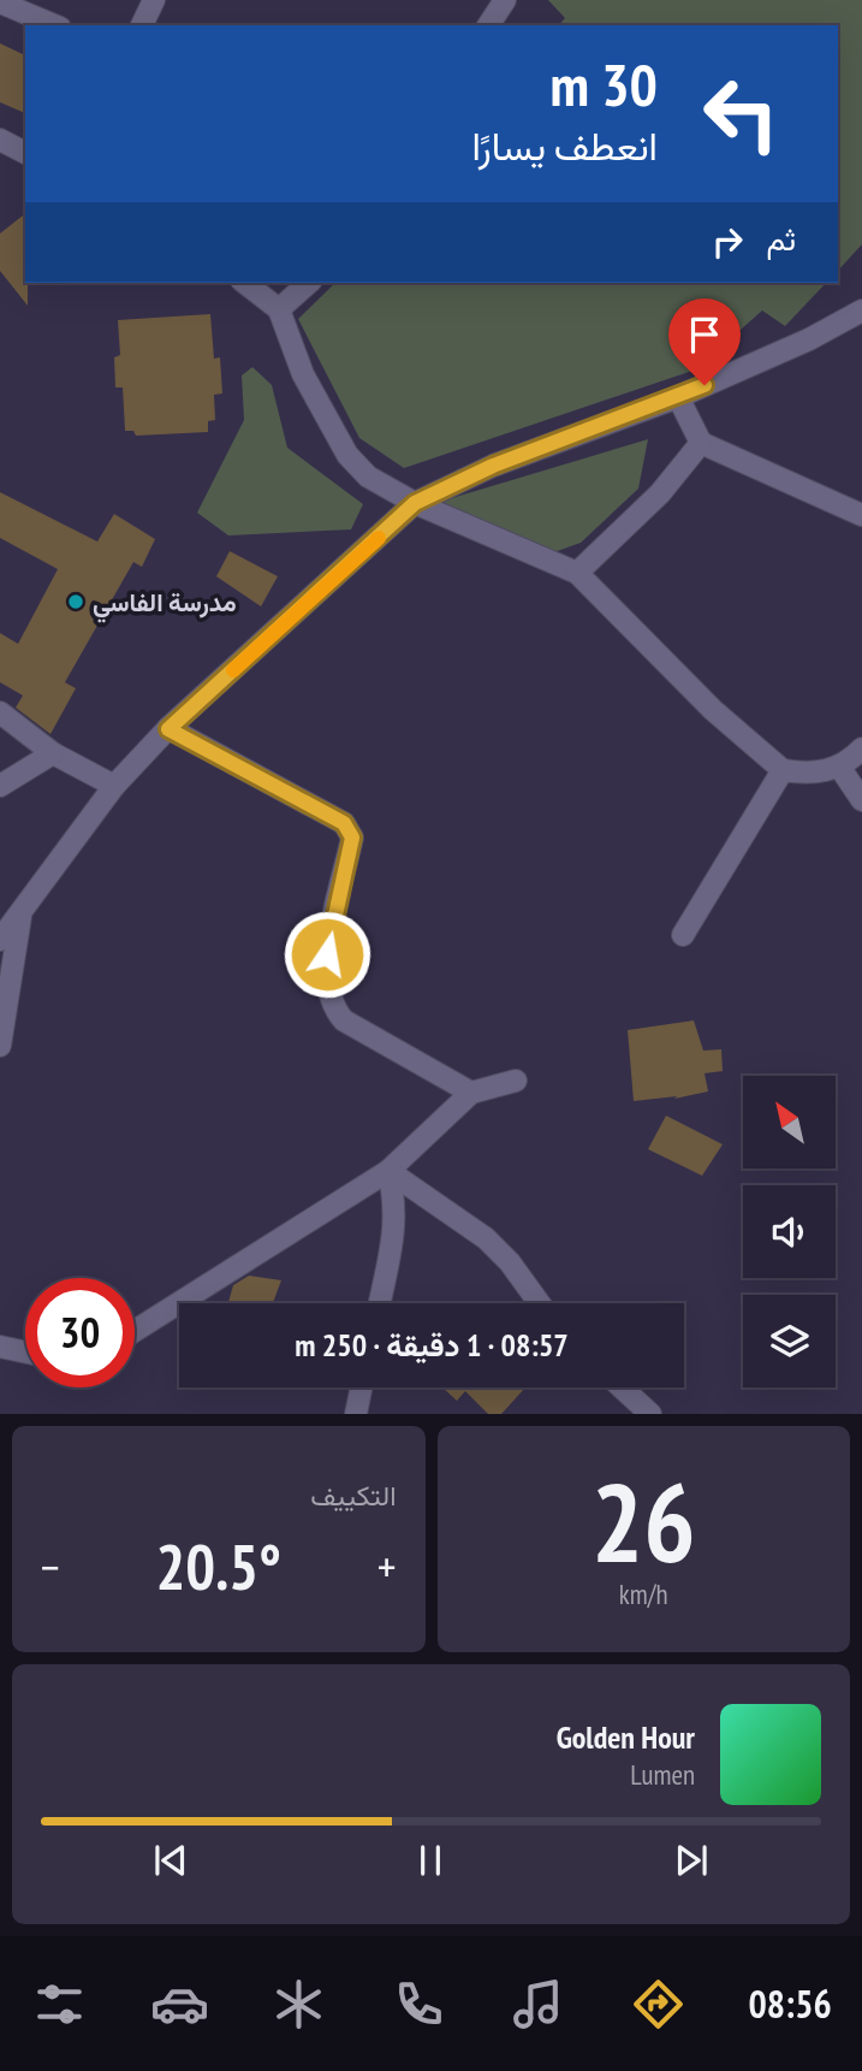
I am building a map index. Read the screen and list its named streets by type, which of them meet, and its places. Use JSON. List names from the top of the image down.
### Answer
{
  "places": ["مدرسة الفاسي"],
  "north": "top left",
  "page": {
    "turn": ["30 m", "انعطف يسارًا"],
    "then": "ثم",
    "limit": "30",
    "trip": "08:57 · 1 دقيقة · 250 m",
    "tile": [
      ["26", "km/h"],
      "التكييف"
    ],
    "heat": ["−", "20.5°", "+"],
    "song": ["Golden Hour", "Lumen"],
    "tabs": "08:56"
  }
}
